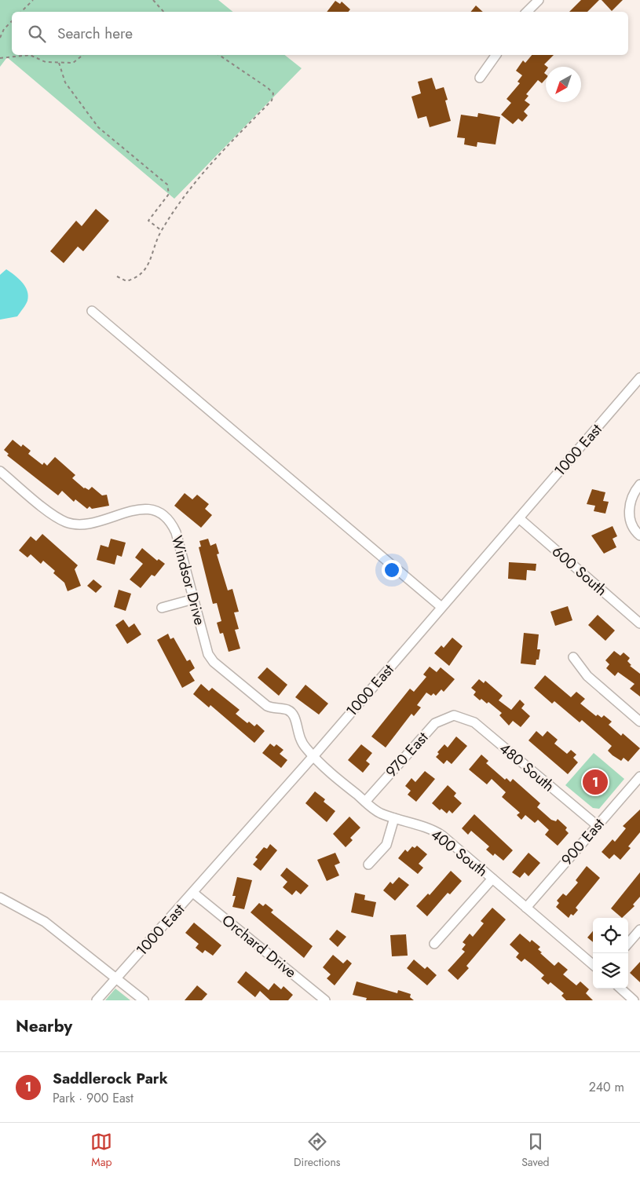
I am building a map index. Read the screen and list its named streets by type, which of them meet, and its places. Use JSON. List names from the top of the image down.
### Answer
{
  "streets": {
    "street": [
      "1000 East",
      "600 South",
      "Windsor Drive",
      "970 East",
      "480 South",
      "900 East",
      "400 South",
      "Orchard Drive"
    ]
  },
  "crossings": [
    ["1000 East", "600 South"],
    ["1000 East", "Windsor Drive"],
    ["1000 East", "400 South"],
    ["1000 East", "Orchard Drive"],
    ["Windsor Drive", "400 South"],
    ["970 East", "480 South"],
    ["970 East", "400 South"],
    ["480 South", "900 East"],
    ["900 East", "400 South"]
  ],
  "north": "bottom left",
  "page": {
    "search": "Search here",
    "pins": "1",
    "heading": "Nearby",
    "list": [
      {
        "mark": "1",
        "name": "Saddlerock Park",
        "note": "Park · 900 East",
        "value": "240 m"
      }
    ],
    "nav": ["Map", "Directions", "Saved"]
  }
}
